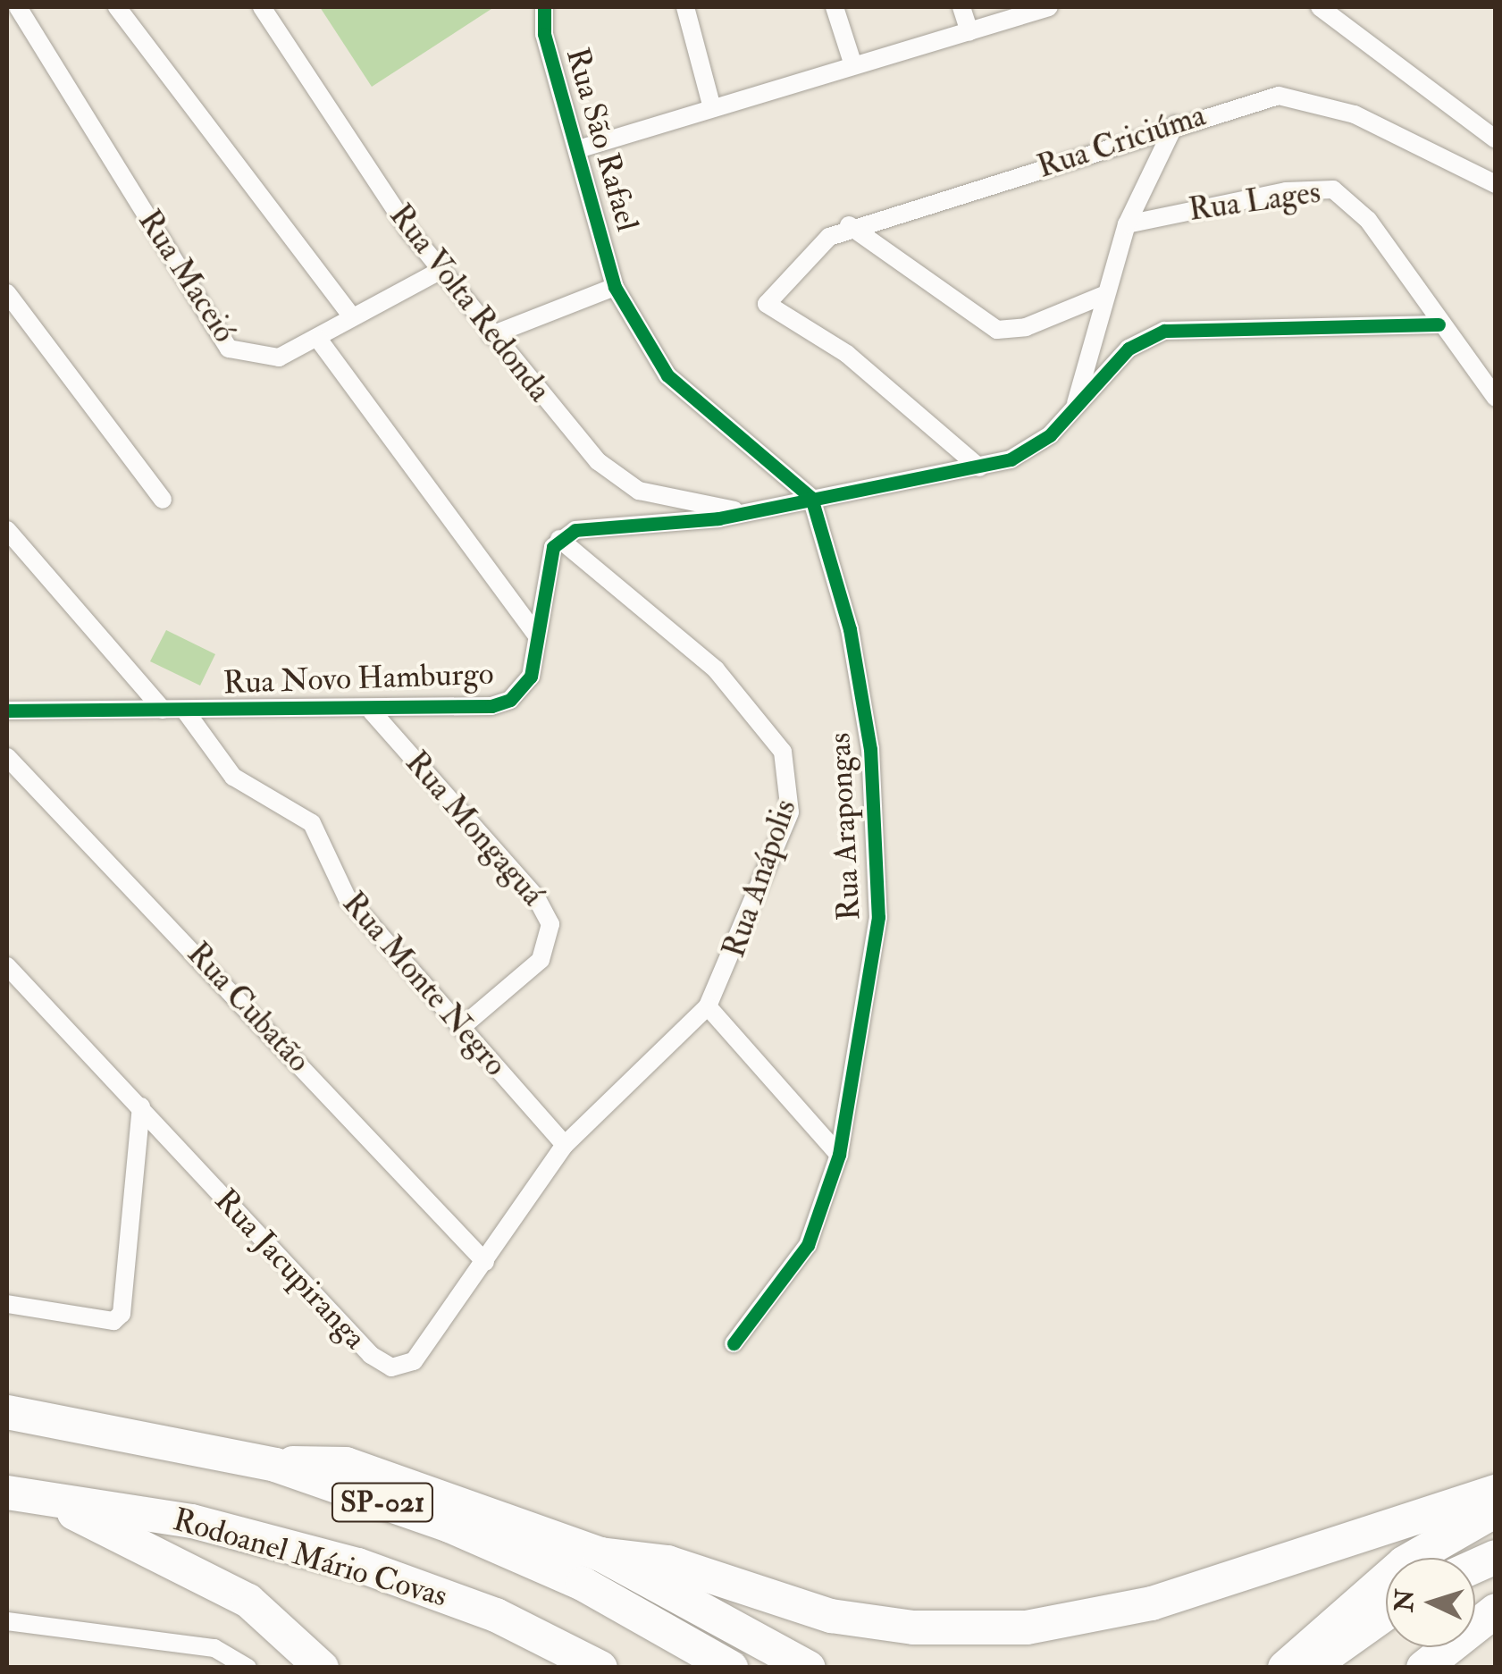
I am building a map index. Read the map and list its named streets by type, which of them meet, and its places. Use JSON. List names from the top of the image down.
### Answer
{
  "streets": {
    "highway": ["SP-021", "Rodoanel Mário Covas"],
    "street": [
      "Rua São Rafael",
      "Rua Criciúma",
      "Rua Lages",
      "Rua Maceió",
      "Rua Volta Redonda",
      "Rua Novo Hamburgo",
      "Rua Arapongas",
      "Rua Mongaguá",
      "Rua Anápolis",
      "Rua Monte Negro",
      "Rua Cubatão",
      "Rua Jacupiranga"
    ]
  },
  "crossings": [
    ["Rua São Rafael", "Rua Arapongas"],
    ["Rua Maceió", "Rua Volta Redonda"],
    ["Rua Novo Hamburgo", "Rua Mongaguá"],
    ["Rua Novo Hamburgo", "Rua Anápolis"],
    ["Rua Novo Hamburgo", "Rua Monte Negro"],
    ["Rua Mongaguá", "Rua Monte Negro"],
    ["Rua Anápolis", "Rua Jacupiranga"],
    ["Rua Monte Negro", "Rua Jacupiranga"],
    ["Rua Cubatão", "Rua Jacupiranga"]
  ],
  "north": "left"
}
